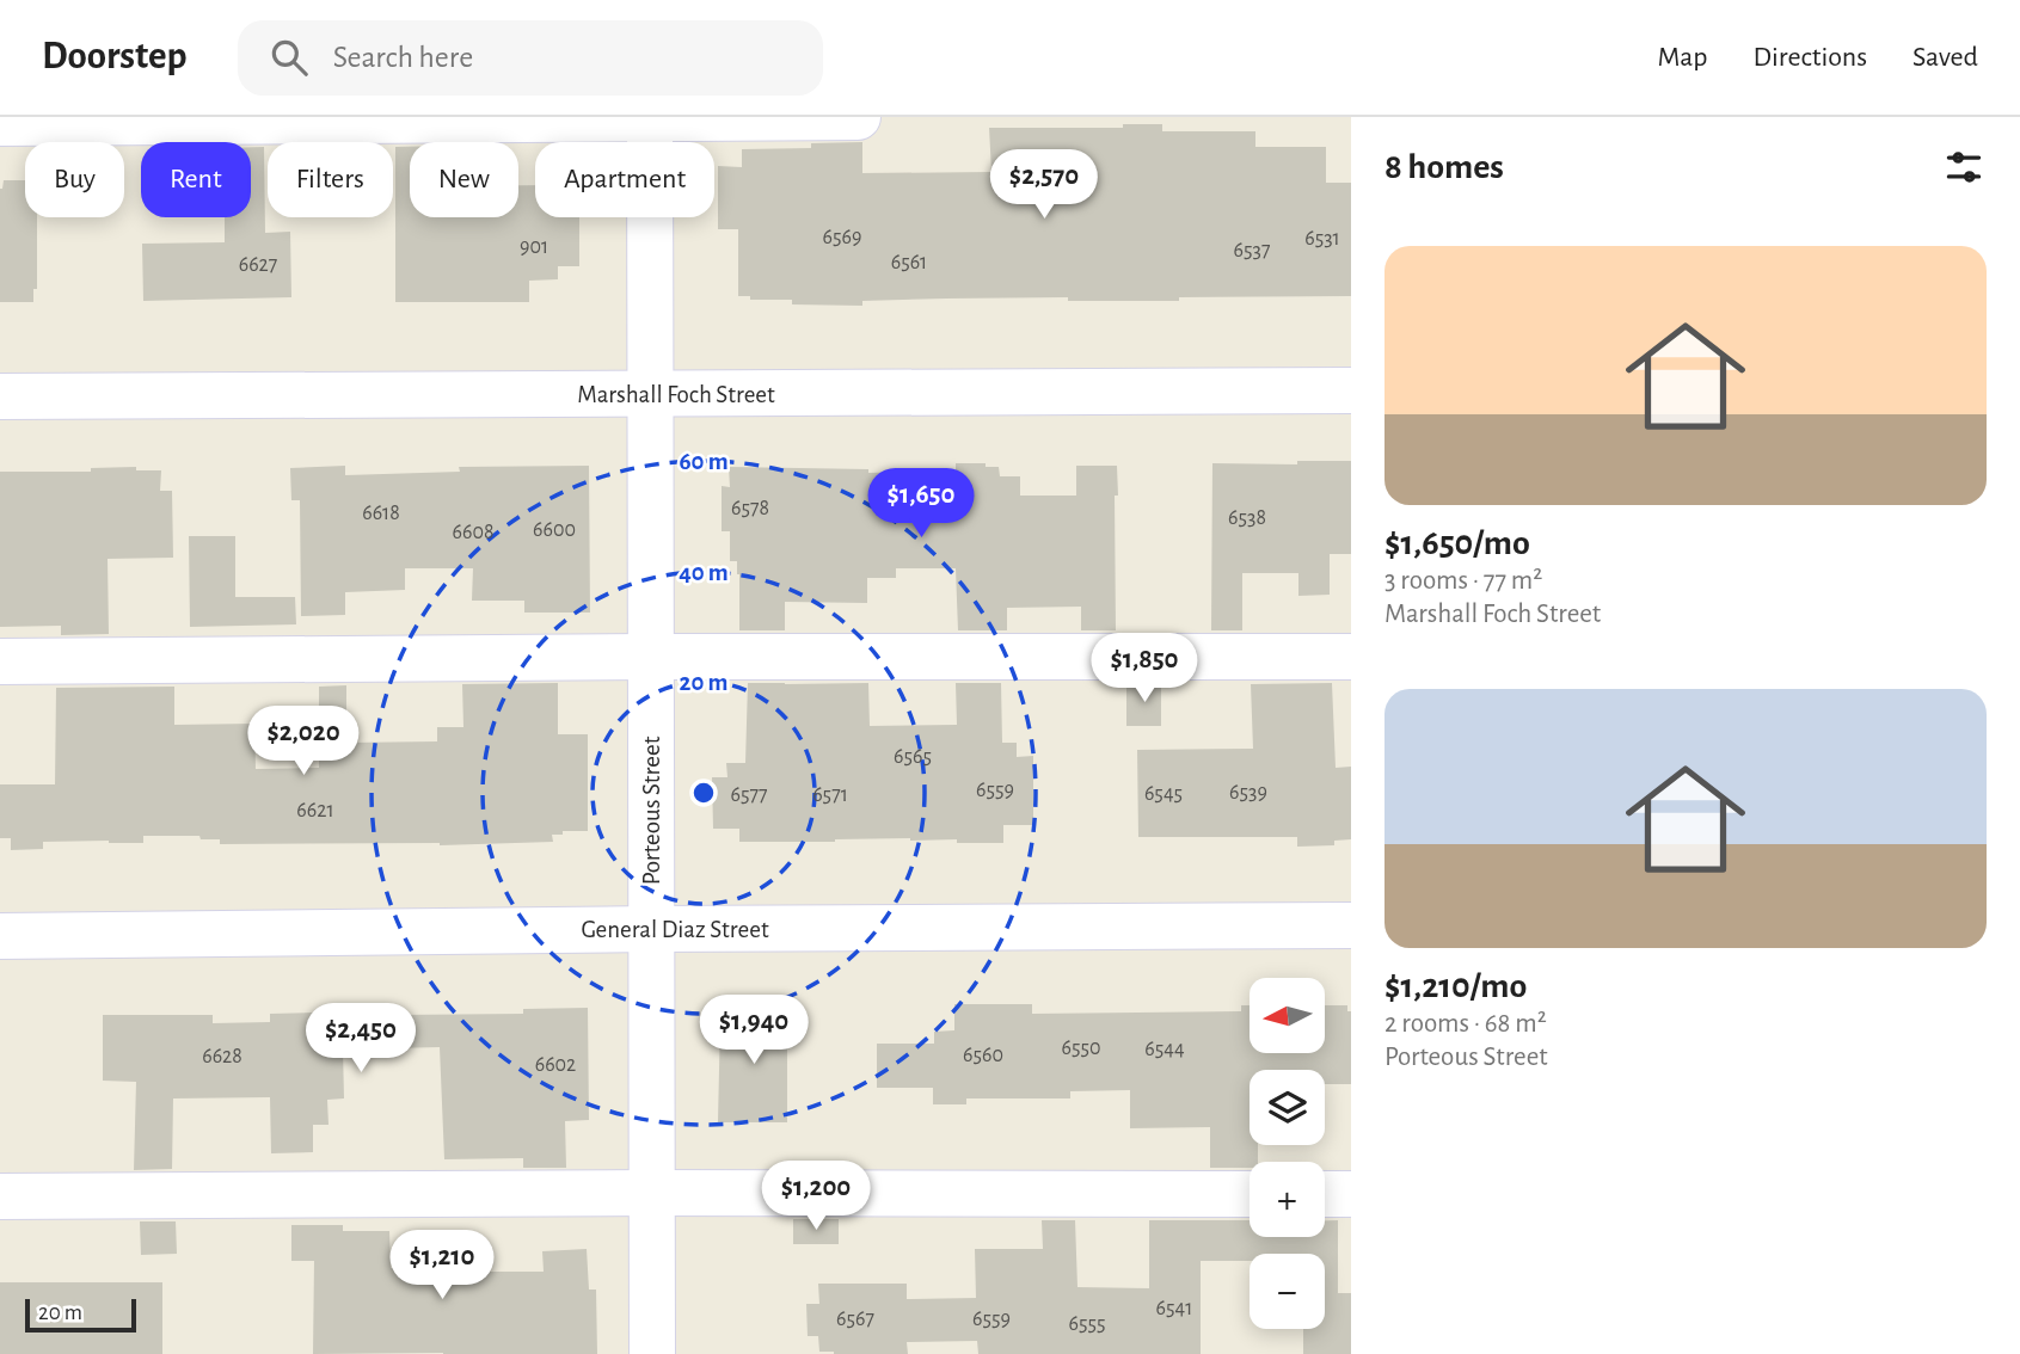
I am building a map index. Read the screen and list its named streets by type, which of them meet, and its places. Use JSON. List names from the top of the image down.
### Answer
{
  "streets": {
    "street": ["Marshall Foch Street", "Porteous Street", "General Diaz Street"]
  },
  "crossings": [
    ["Marshall Foch Street", "Porteous Street"],
    ["Porteous Street", "General Diaz Street"]
  ],
  "house_numbers": [
    "6569",
    "6531",
    "901",
    "6537",
    "6561",
    "6627",
    "6578",
    "6618",
    "6538",
    "6600",
    "6608",
    "6565",
    "6559",
    "6539",
    "6545",
    "6577",
    "6571",
    "6621",
    "6550",
    "6544",
    "6560",
    "6628",
    "6602",
    "6541",
    "6567",
    "6559",
    "6555"
  ],
  "scale_bar": "20 m",
  "north": "left",
  "page": {
    "header": "Doorstep",
    "search": "Search here",
    "nav": ["Map", "Directions", "Saved"],
    "heading": "8 homes",
    "chip": [
      "Buy",
      "Rent",
      "Filters",
      "New",
      "Apartment"
    ],
    "price": [
      "$2,570",
      "$1,650",
      "$1,850",
      "$2,020",
      "$1,940",
      "$2,450",
      "$1,200",
      "$1,210"
    ],
    "list": [
      {
        "name": "$1,650/mo",
        "note": "3 rooms · 77 m² · Marshall Foch Street"
      },
      {
        "name": "$1,210/mo",
        "note": "2 rooms · 68 m² · Porteous Street"
      }
    ],
    "map_buttons": ["+", "−"],
    "scale": "20 m"
  },
  "rings": ["60 m", "40 m", "20 m"]
}
